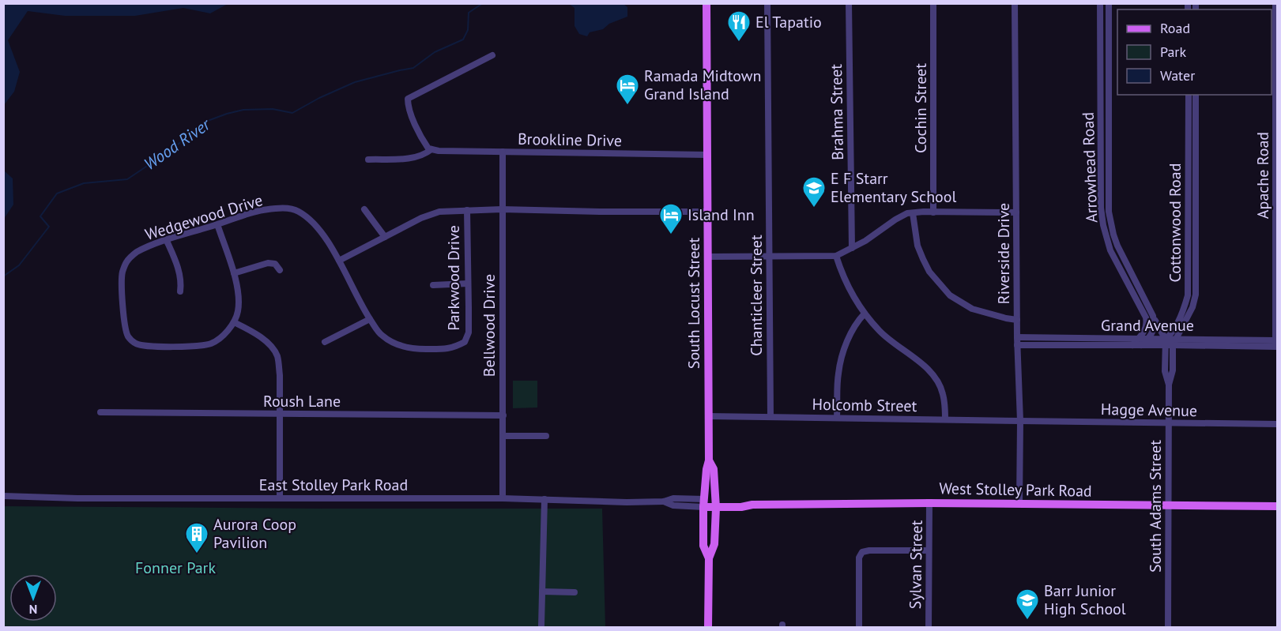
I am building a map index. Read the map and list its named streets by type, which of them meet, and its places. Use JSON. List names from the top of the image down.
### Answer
{
  "streets": {
    "main road": ["South Locust Street", "West Stolley Park Road"],
    "street": [
      "Cochin Street",
      "Brahma Street",
      "Brookline Drive",
      "Arrowhead Road",
      "Apache Road",
      "Wedgewood Drive",
      "Cottonwood Road",
      "Riverside Drive",
      "Parkwood Drive",
      "Chanticleer Street",
      "Bellwood Drive",
      "Grand Avenue",
      "Roush Lane",
      "Holcomb Street",
      "Hagge Avenue",
      "East Stolley Park Road",
      "South Adams Street",
      "Sylvan Street"
    ]
  },
  "crossings": [
    ["Brookline Drive", "South Locust Street"],
    ["Brookline Drive", "Bellwood Drive"],
    ["Arrowhead Road", "Cottonwood Road"],
    ["Arrowhead Road", "Grand Avenue"],
    ["Apache Road", "Grand Avenue"],
    ["Wedgewood Drive", "Parkwood Drive"],
    ["Cottonwood Road", "Grand Avenue"],
    ["Riverside Drive", "Grand Avenue"],
    ["Riverside Drive", "Holcomb Street"],
    ["Riverside Drive", "Hagge Avenue"],
    ["Riverside Drive", "West Stolley Park Road"],
    ["Chanticleer Street", "Holcomb Street"],
    ["South Locust Street", "Holcomb Street"],
    ["South Locust Street", "East Stolley Park Road"],
    ["South Locust Street", "West Stolley Park Road"],
    ["Bellwood Drive", "Roush Lane"],
    ["Bellwood Drive", "East Stolley Park Road"],
    ["Holcomb Street", "Hagge Avenue"],
    ["Hagge Avenue", "South Adams Street"],
    ["East Stolley Park Road", "West Stolley Park Road"],
    ["West Stolley Park Road", "South Adams Street"],
    ["West Stolley Park Road", "Sylvan Street"]
  ],
  "water": ["Wood River"],
  "parks": ["Fonner Park"],
  "places": {
    "restaurant": ["El Tapatio"],
    "hotel": ["Ramada Midtown Grand Island", "Island Inn"],
    "school or university": ["E F Starr Elementary School", "Barr Junior High School"],
    "building": ["Aurora Coop Pavilion"]
  },
  "legend": ["Road", "Park", "Water"],
  "north": "bottom"
}
